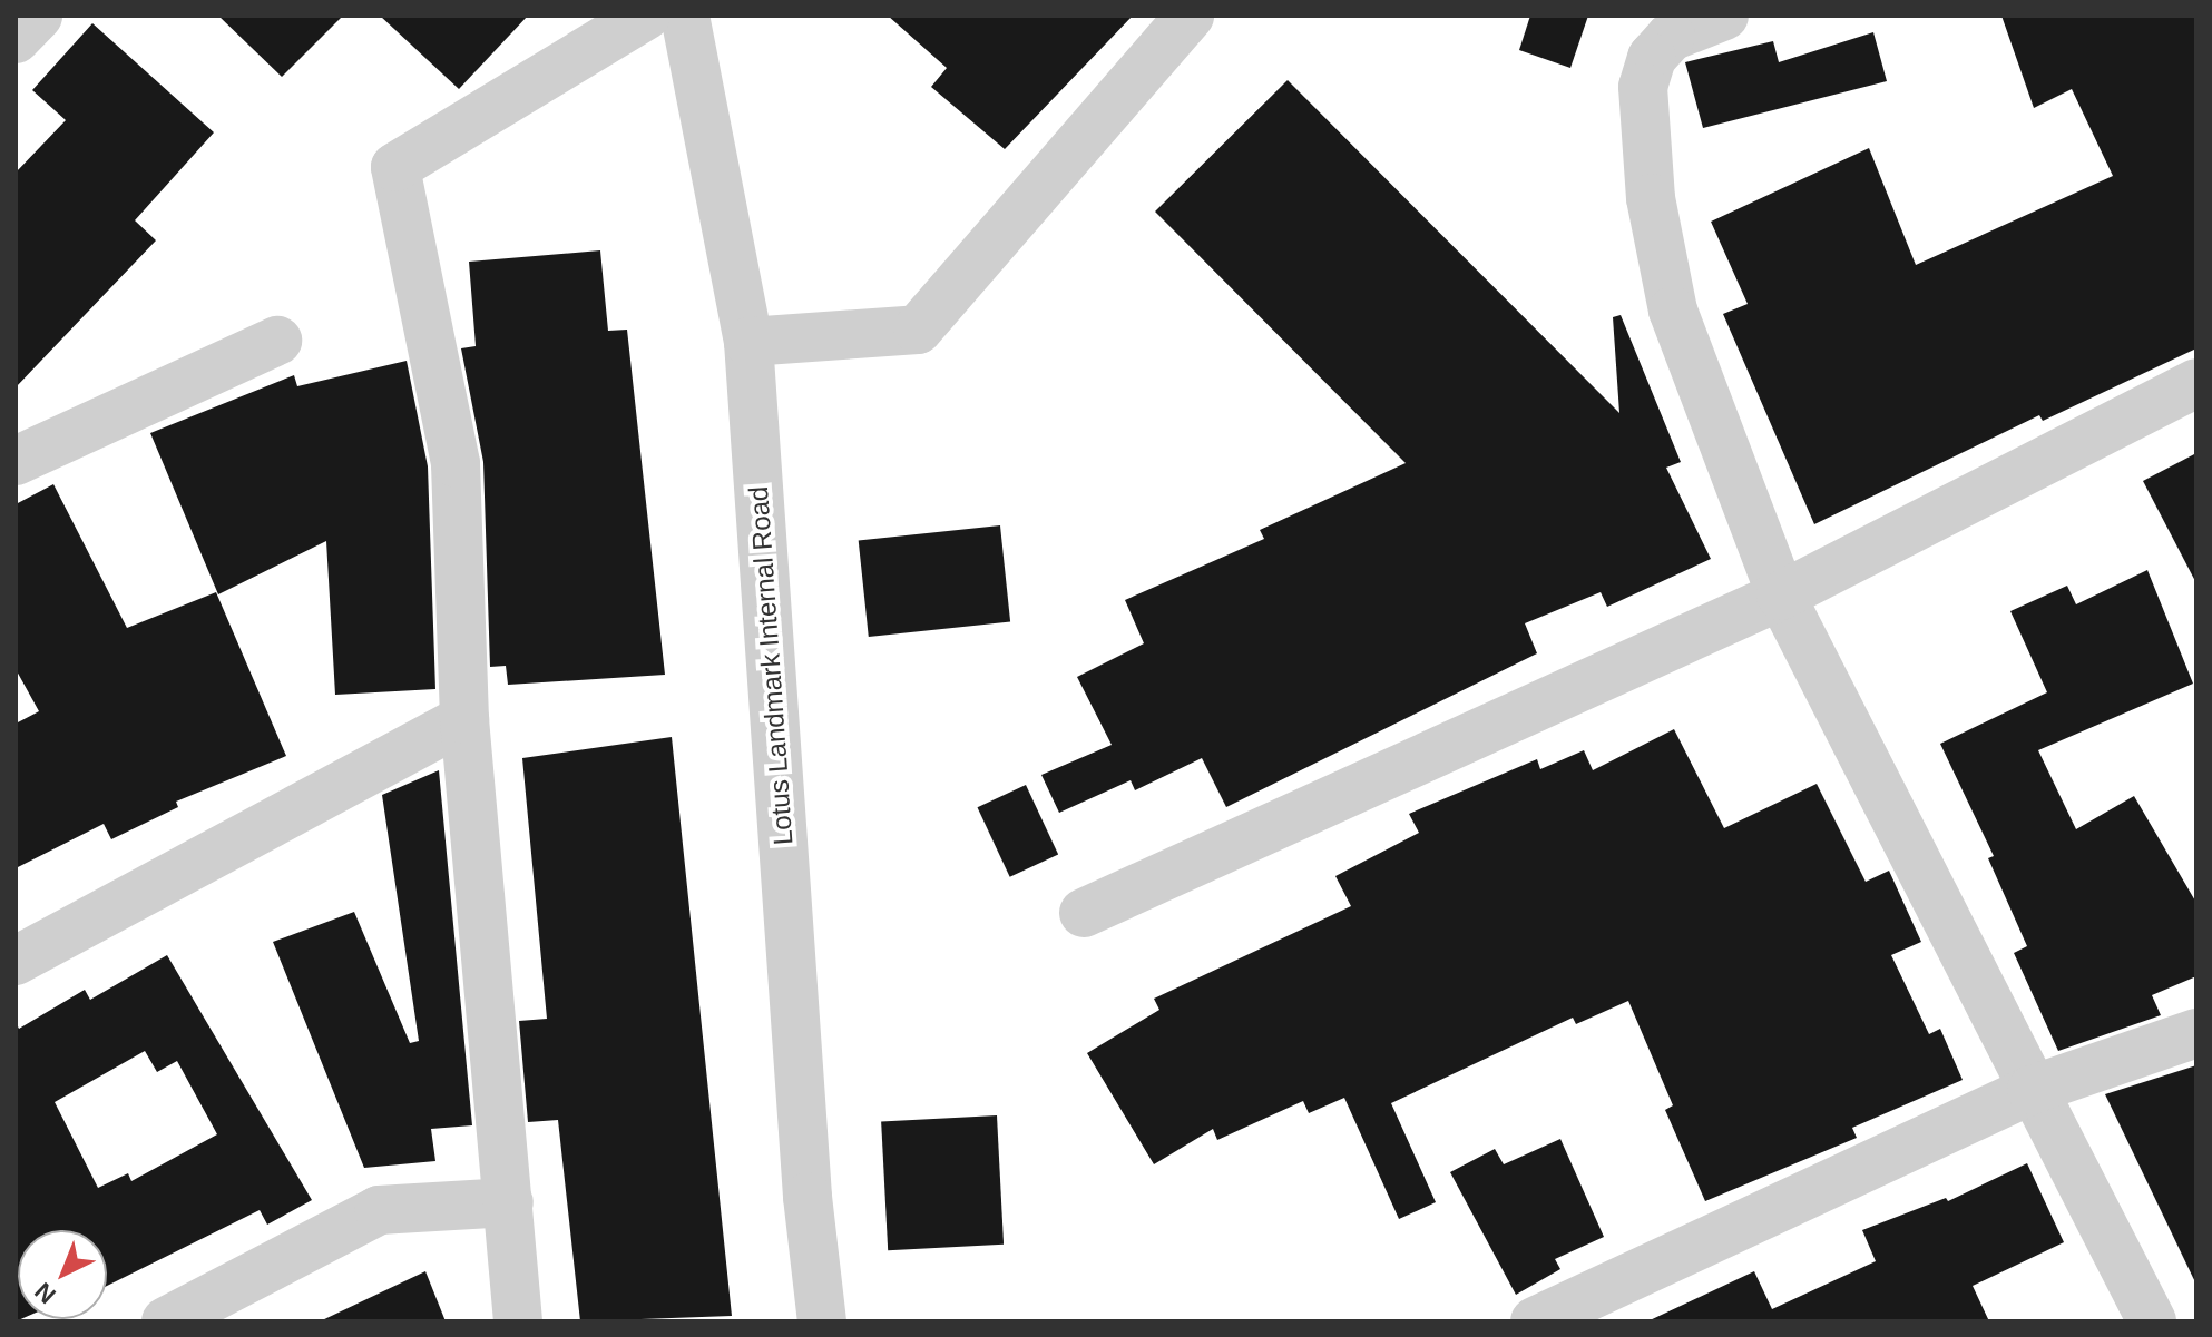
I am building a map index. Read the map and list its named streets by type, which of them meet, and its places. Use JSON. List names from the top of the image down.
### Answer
{
  "streets": {
    "street": ["Lotus Landmark Internal Road"]
  },
  "north": "bottom left"
}
